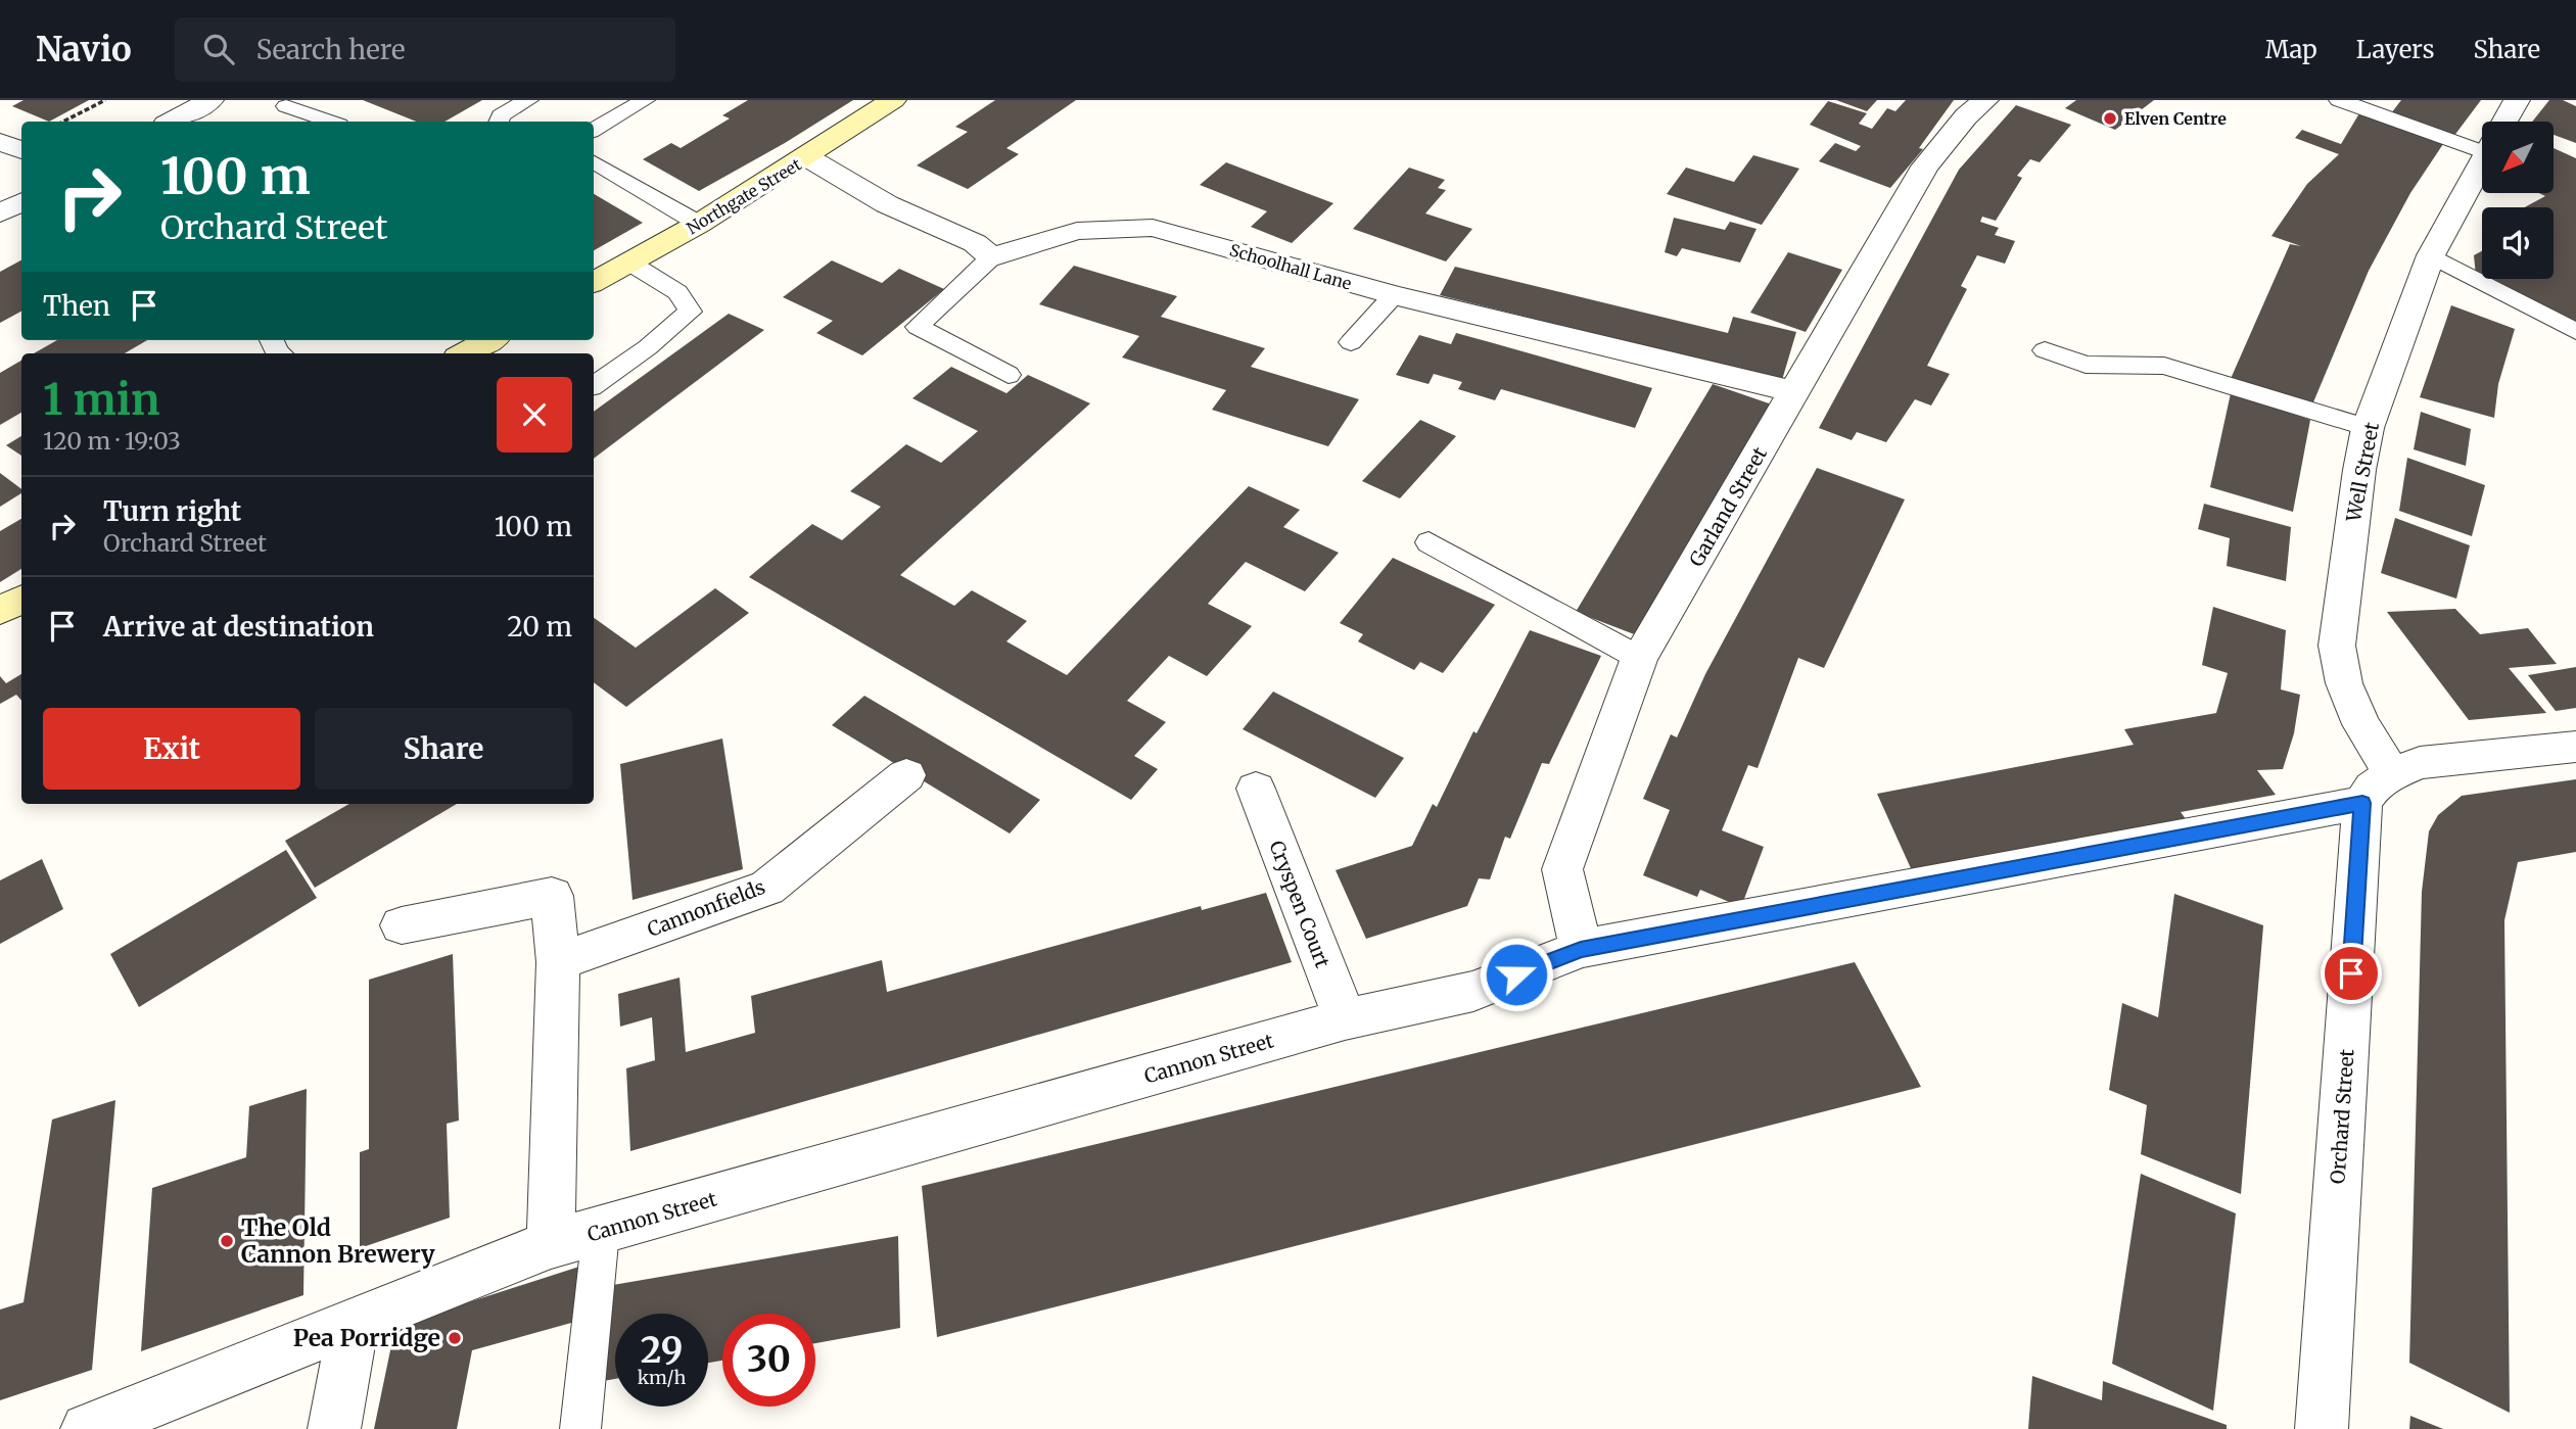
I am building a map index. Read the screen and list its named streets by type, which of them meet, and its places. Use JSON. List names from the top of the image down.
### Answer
{
  "streets": {
    "street": [
      "Northgate Street",
      "Schoolhall Lane",
      "Well Street",
      "Garland Street",
      "Cryspen Court",
      "Cannonfields",
      "Cannon Street",
      "Orchard Street"
    ]
  },
  "crossings": [
    ["Schoolhall Lane", "Garland Street"],
    ["Well Street", "Cannon Street"],
    ["Well Street", "Orchard Street"],
    ["Garland Street", "Cannon Street"],
    ["Cryspen Court", "Cannon Street"],
    ["Cannon Street", "Orchard Street"]
  ],
  "places": ["Elven Centre", "The Old Cannon Brewery", "Pea Porridge"],
  "north": "bottom left",
  "page": {
    "header": "Navio",
    "search": "Search here",
    "nav": ["Map", "Layers", "Share"],
    "turn": ["100 m", "Orchard Street"],
    "then": "Then",
    "heading": ["1 min", "120 m · 19:03"],
    "list": [
      {
        "name": "Turn right",
        "note": "Orchard Street",
        "value": "100 m"
      },
      {
        "name": "Arrive at destination",
        "value": "20 m"
      }
    ],
    "buttons": ["Exit", "Share"],
    "speed": "29 km/h",
    "limit": "30"
  }
}
